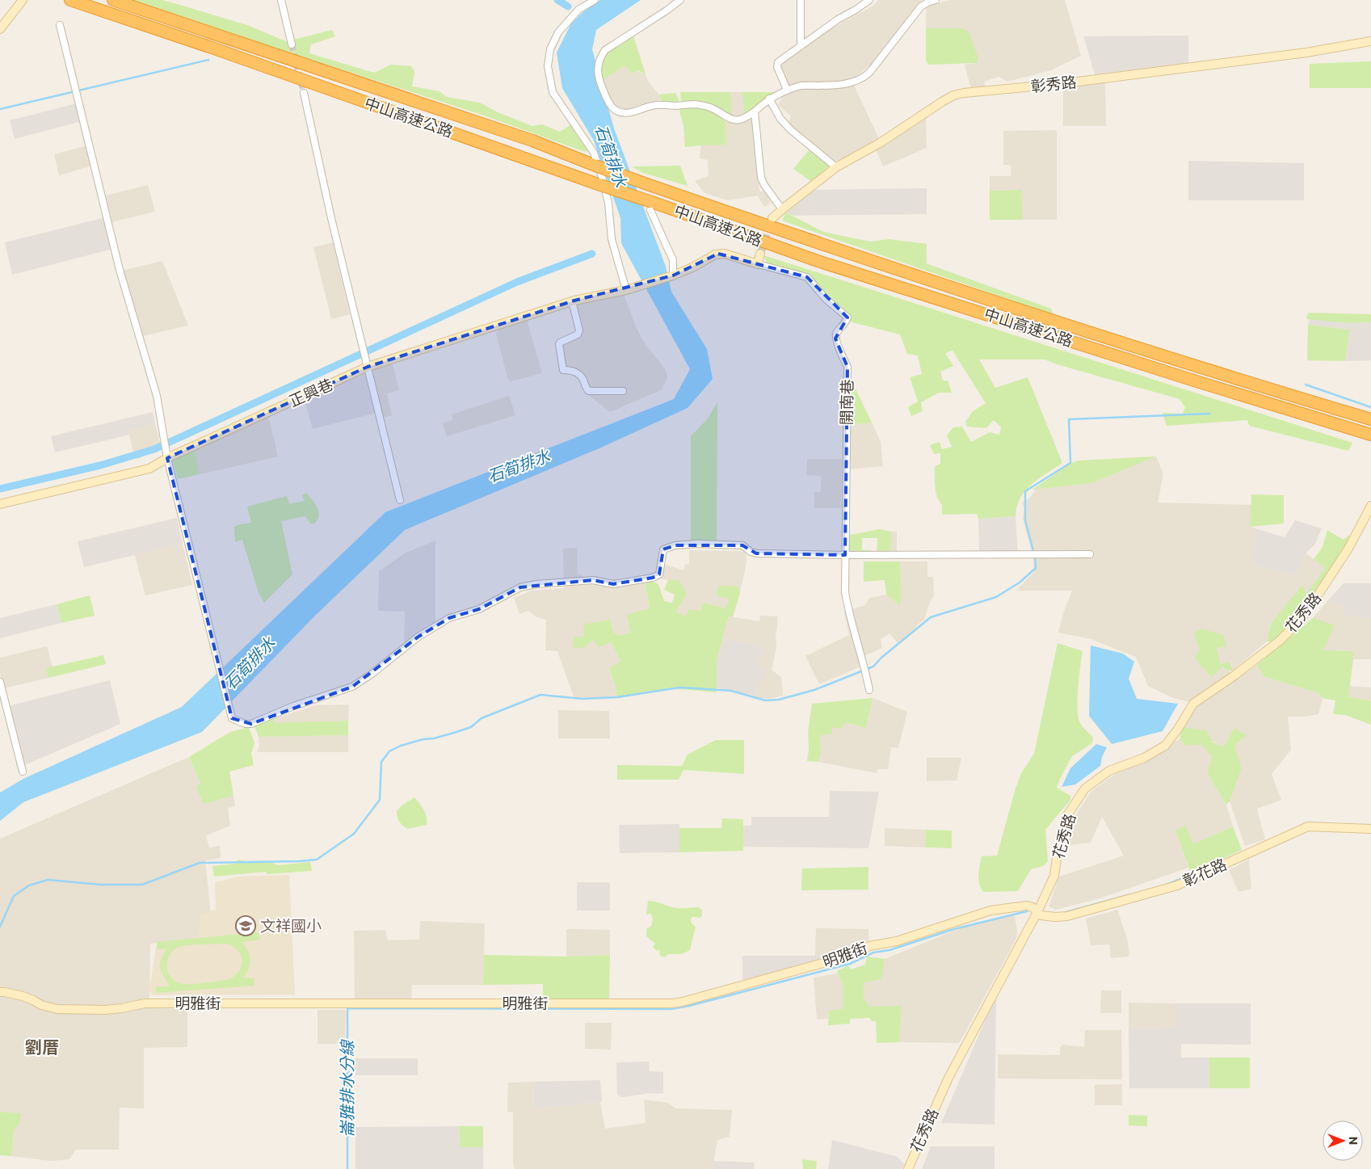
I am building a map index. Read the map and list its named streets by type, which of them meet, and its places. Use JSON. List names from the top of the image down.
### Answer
{
  "streets": {
    "highway": ["中山高速公路"],
    "street": [
      "彰秀路",
      "正興巷",
      "開南巷",
      "花秀路",
      "彰花路",
      "明雅街"
    ]
  },
  "crossings": [
    ["正興巷", "開南巷"],
    ["花秀路", "彰花路"],
    ["花秀路", "明雅街"],
    ["彰花路", "明雅街"]
  ],
  "districts": ["劉厝"],
  "water": ["石筍排水", "崙雅排水分線"],
  "places": {
    "school or university": ["文祥國小"]
  },
  "north": "right"
}
